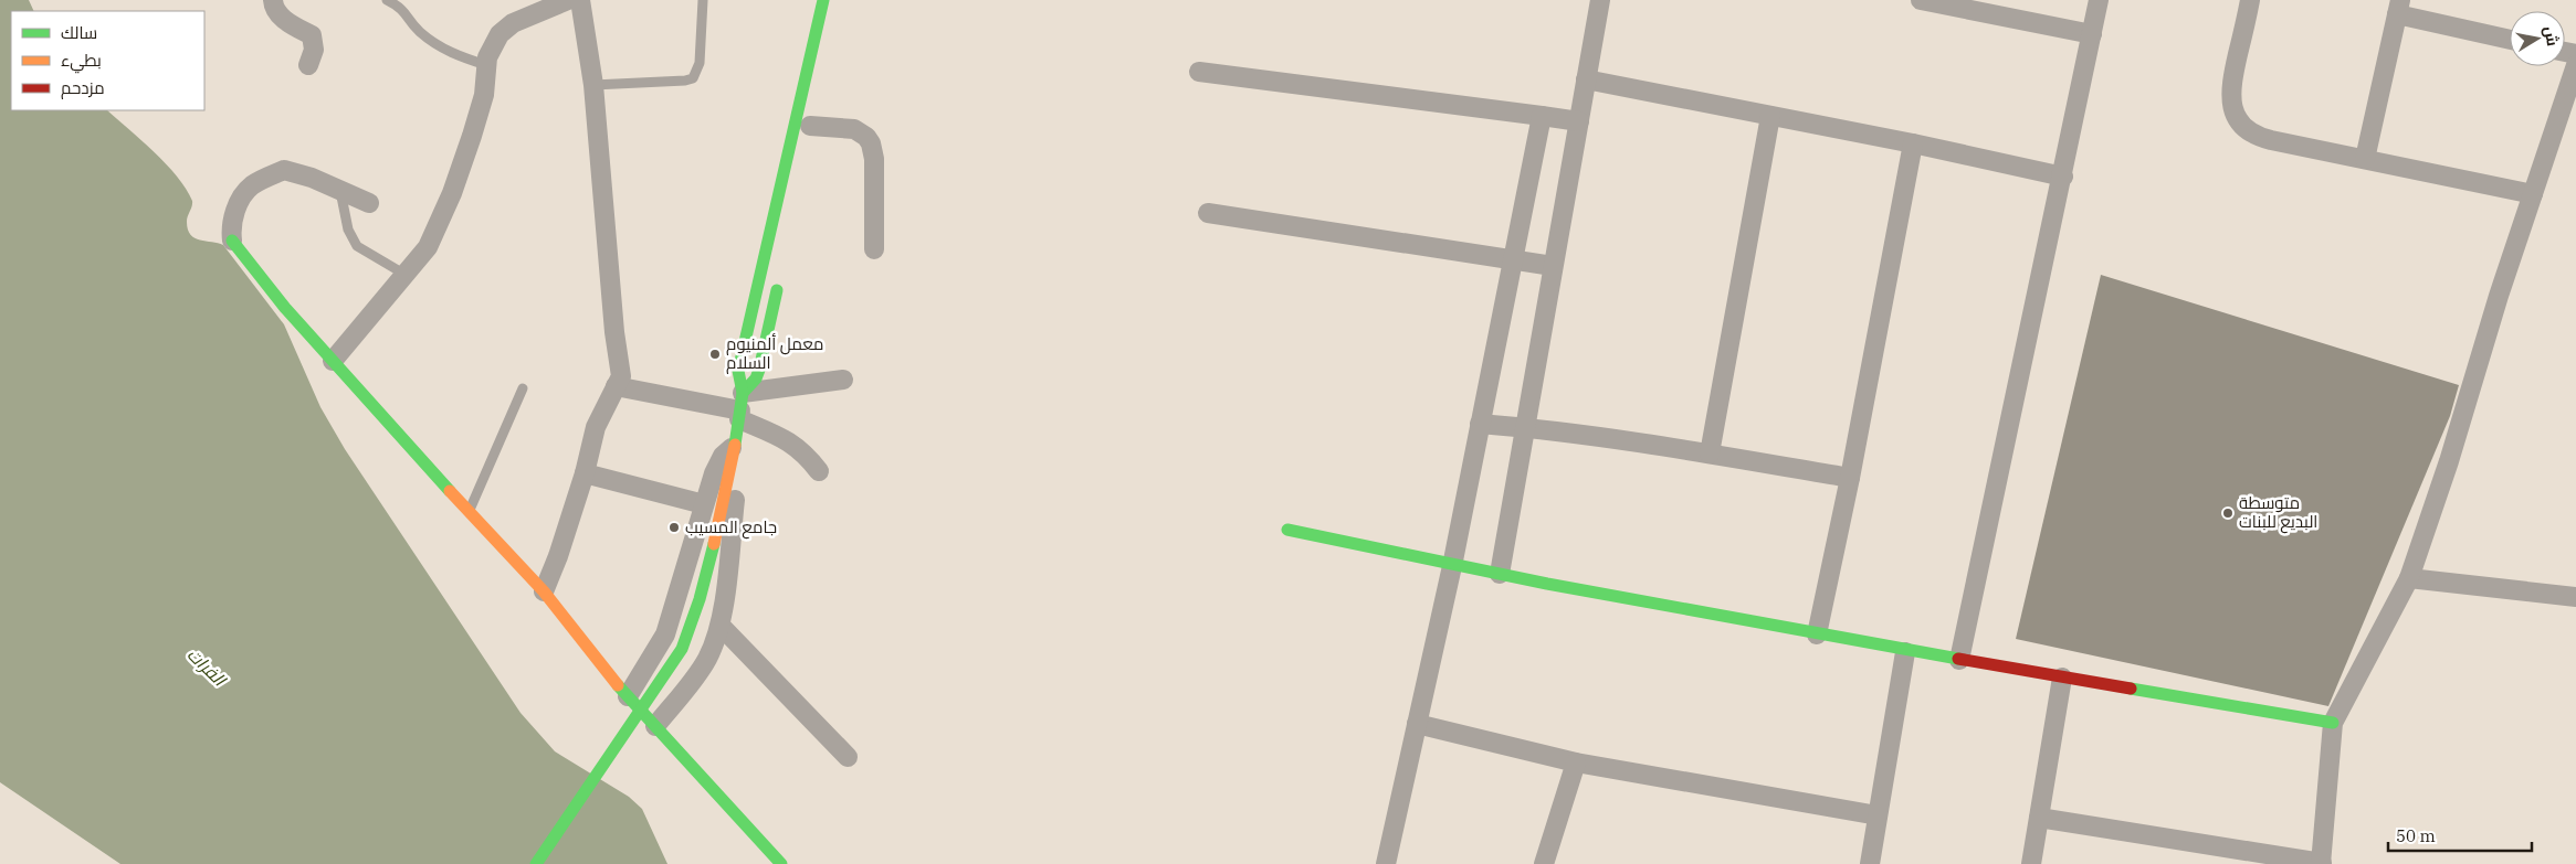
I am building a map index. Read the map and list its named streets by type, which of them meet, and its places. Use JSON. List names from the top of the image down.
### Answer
{
  "water": ["الفرات"],
  "places": ["معمل ألمنيوم السلام", "متوسطة البديع للبنات", "جامع المسيب"],
  "legend": ["سالك", "بطيء", "مزدحم"],
  "scale_bar": "50 m",
  "north": "right"
}
